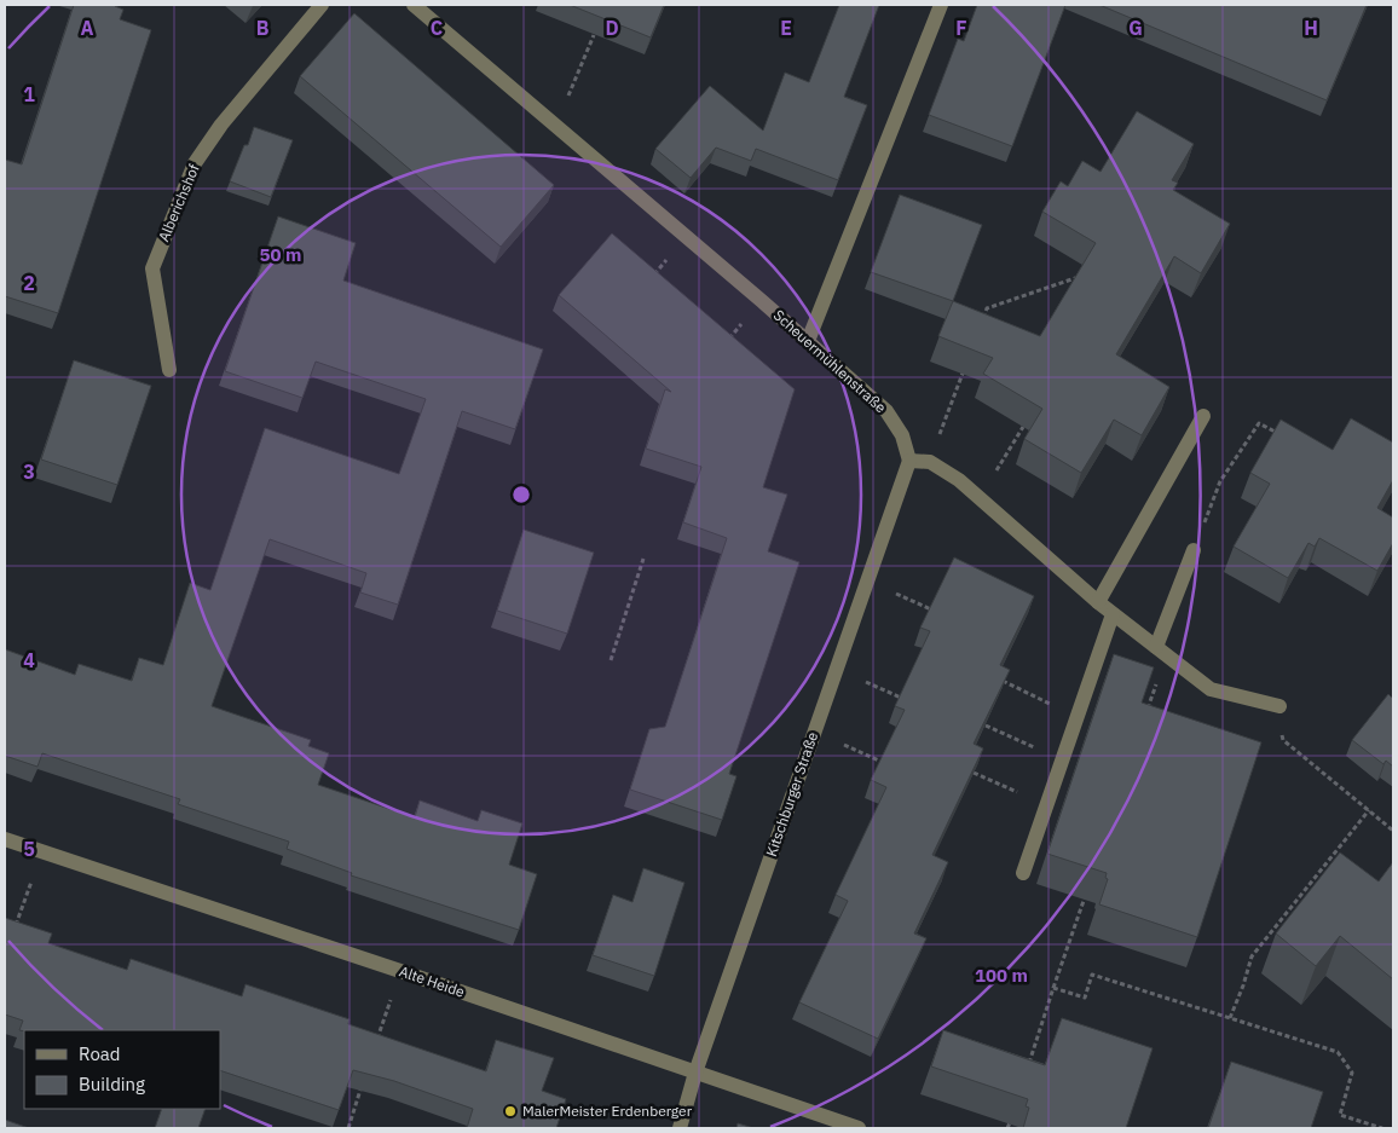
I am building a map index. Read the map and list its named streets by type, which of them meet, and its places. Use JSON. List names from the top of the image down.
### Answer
{
  "streets": {
    "street": [
      "Alberichshof",
      "Scheuermühlenstraße",
      "Kitschburger Straße",
      "Alte Heide"
    ]
  },
  "crossings": [
    ["Scheuermühlenstraße", "Kitschburger Straße"],
    ["Kitschburger Straße", "Alte Heide"]
  ],
  "places": ["MalerMeister Erdenberger"],
  "legend": ["Road", "Building"],
  "grid": {
    "columns": [
      "A",
      "B",
      "C",
      "D",
      "E",
      "F",
      "G",
      "H"
    ],
    "rows": [
      "1",
      "2",
      "3",
      "4",
      "5"
    ]
  },
  "rings": ["50 m", "100 m"]
}
